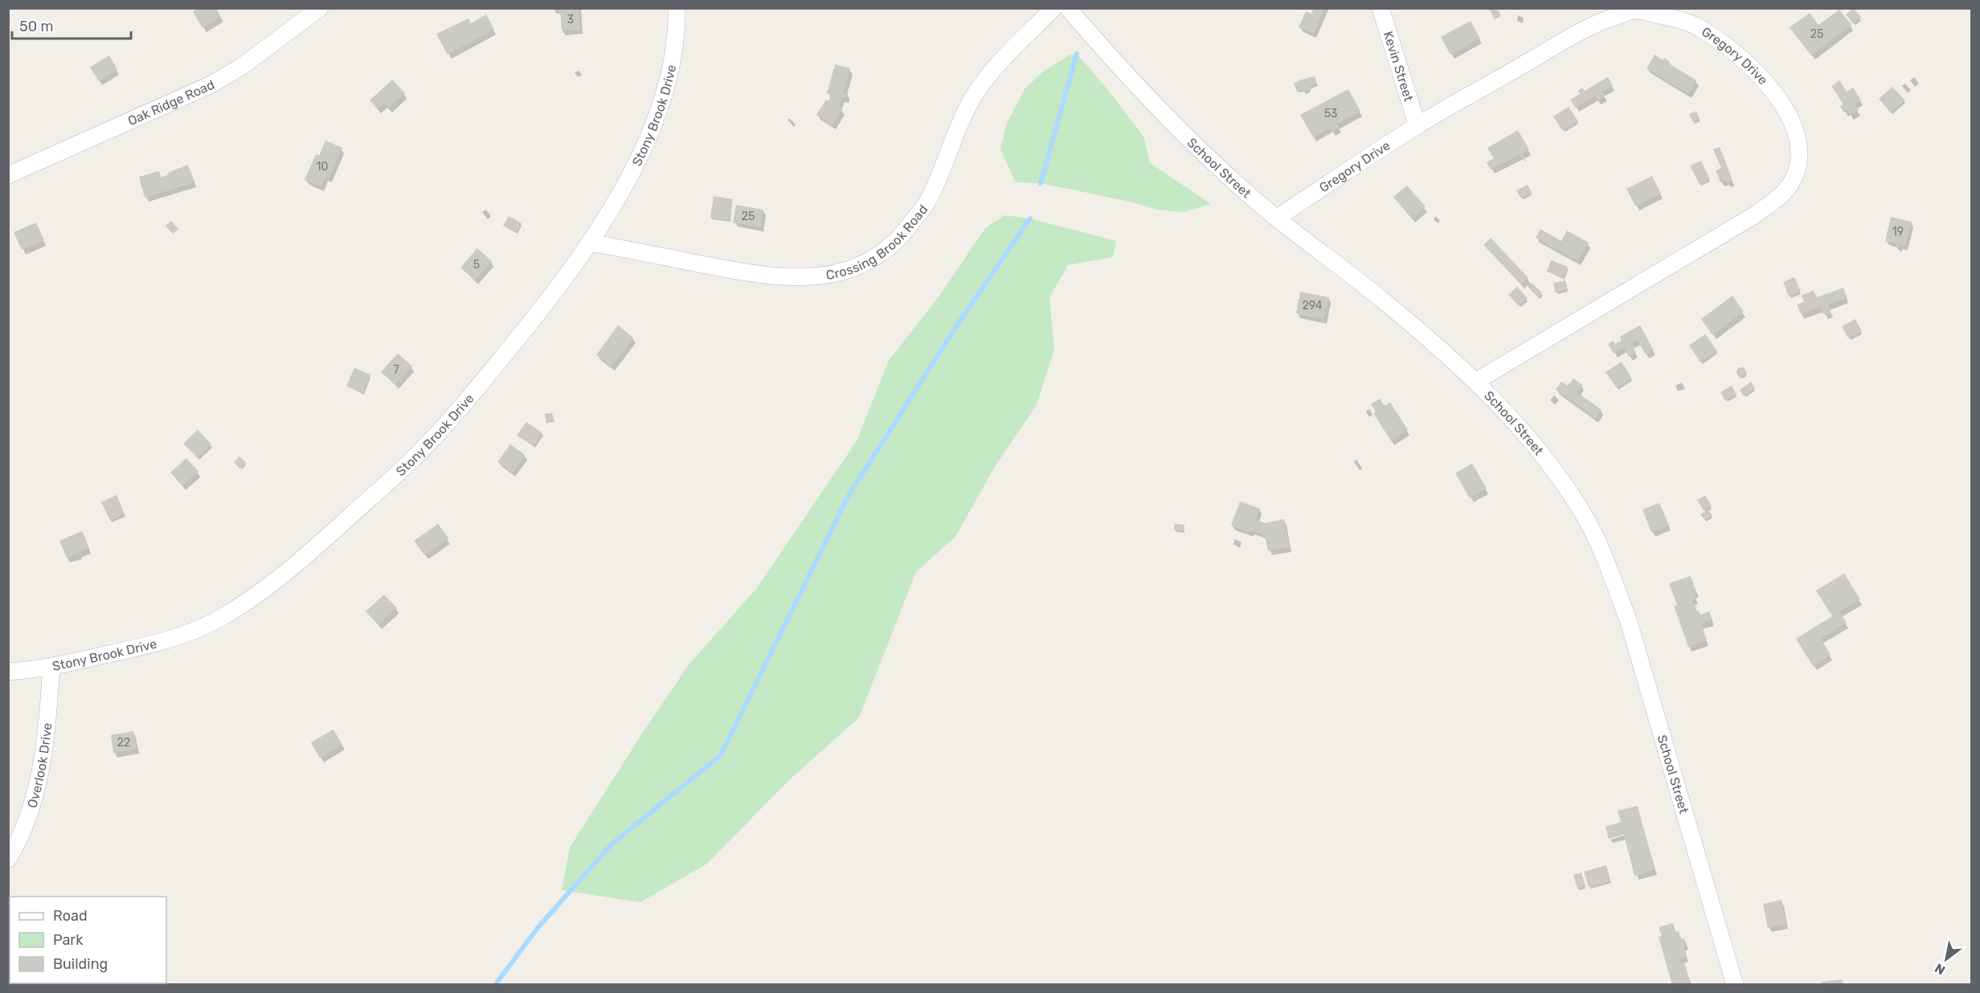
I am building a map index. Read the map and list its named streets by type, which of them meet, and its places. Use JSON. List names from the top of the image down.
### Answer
{
  "streets": {
    "street": [
      "Gregory Drive",
      "Kevin Street",
      "Oak Ridge Road",
      "Stony Brook Drive",
      "School Street",
      "Crossing Brook Road",
      "Overlook Drive"
    ]
  },
  "crossings": [
    ["Gregory Drive", "Kevin Street"],
    ["Gregory Drive", "School Street"],
    ["Stony Brook Drive", "Crossing Brook Road"],
    ["Stony Brook Drive", "Overlook Drive"]
  ],
  "house_numbers": [
    "3",
    "25",
    "53",
    "10",
    "25",
    "19",
    "5",
    "294",
    "7",
    "22"
  ],
  "legend": ["Road", "Park", "Building"],
  "scale_bar": "50 m",
  "north": "bottom left"
}
